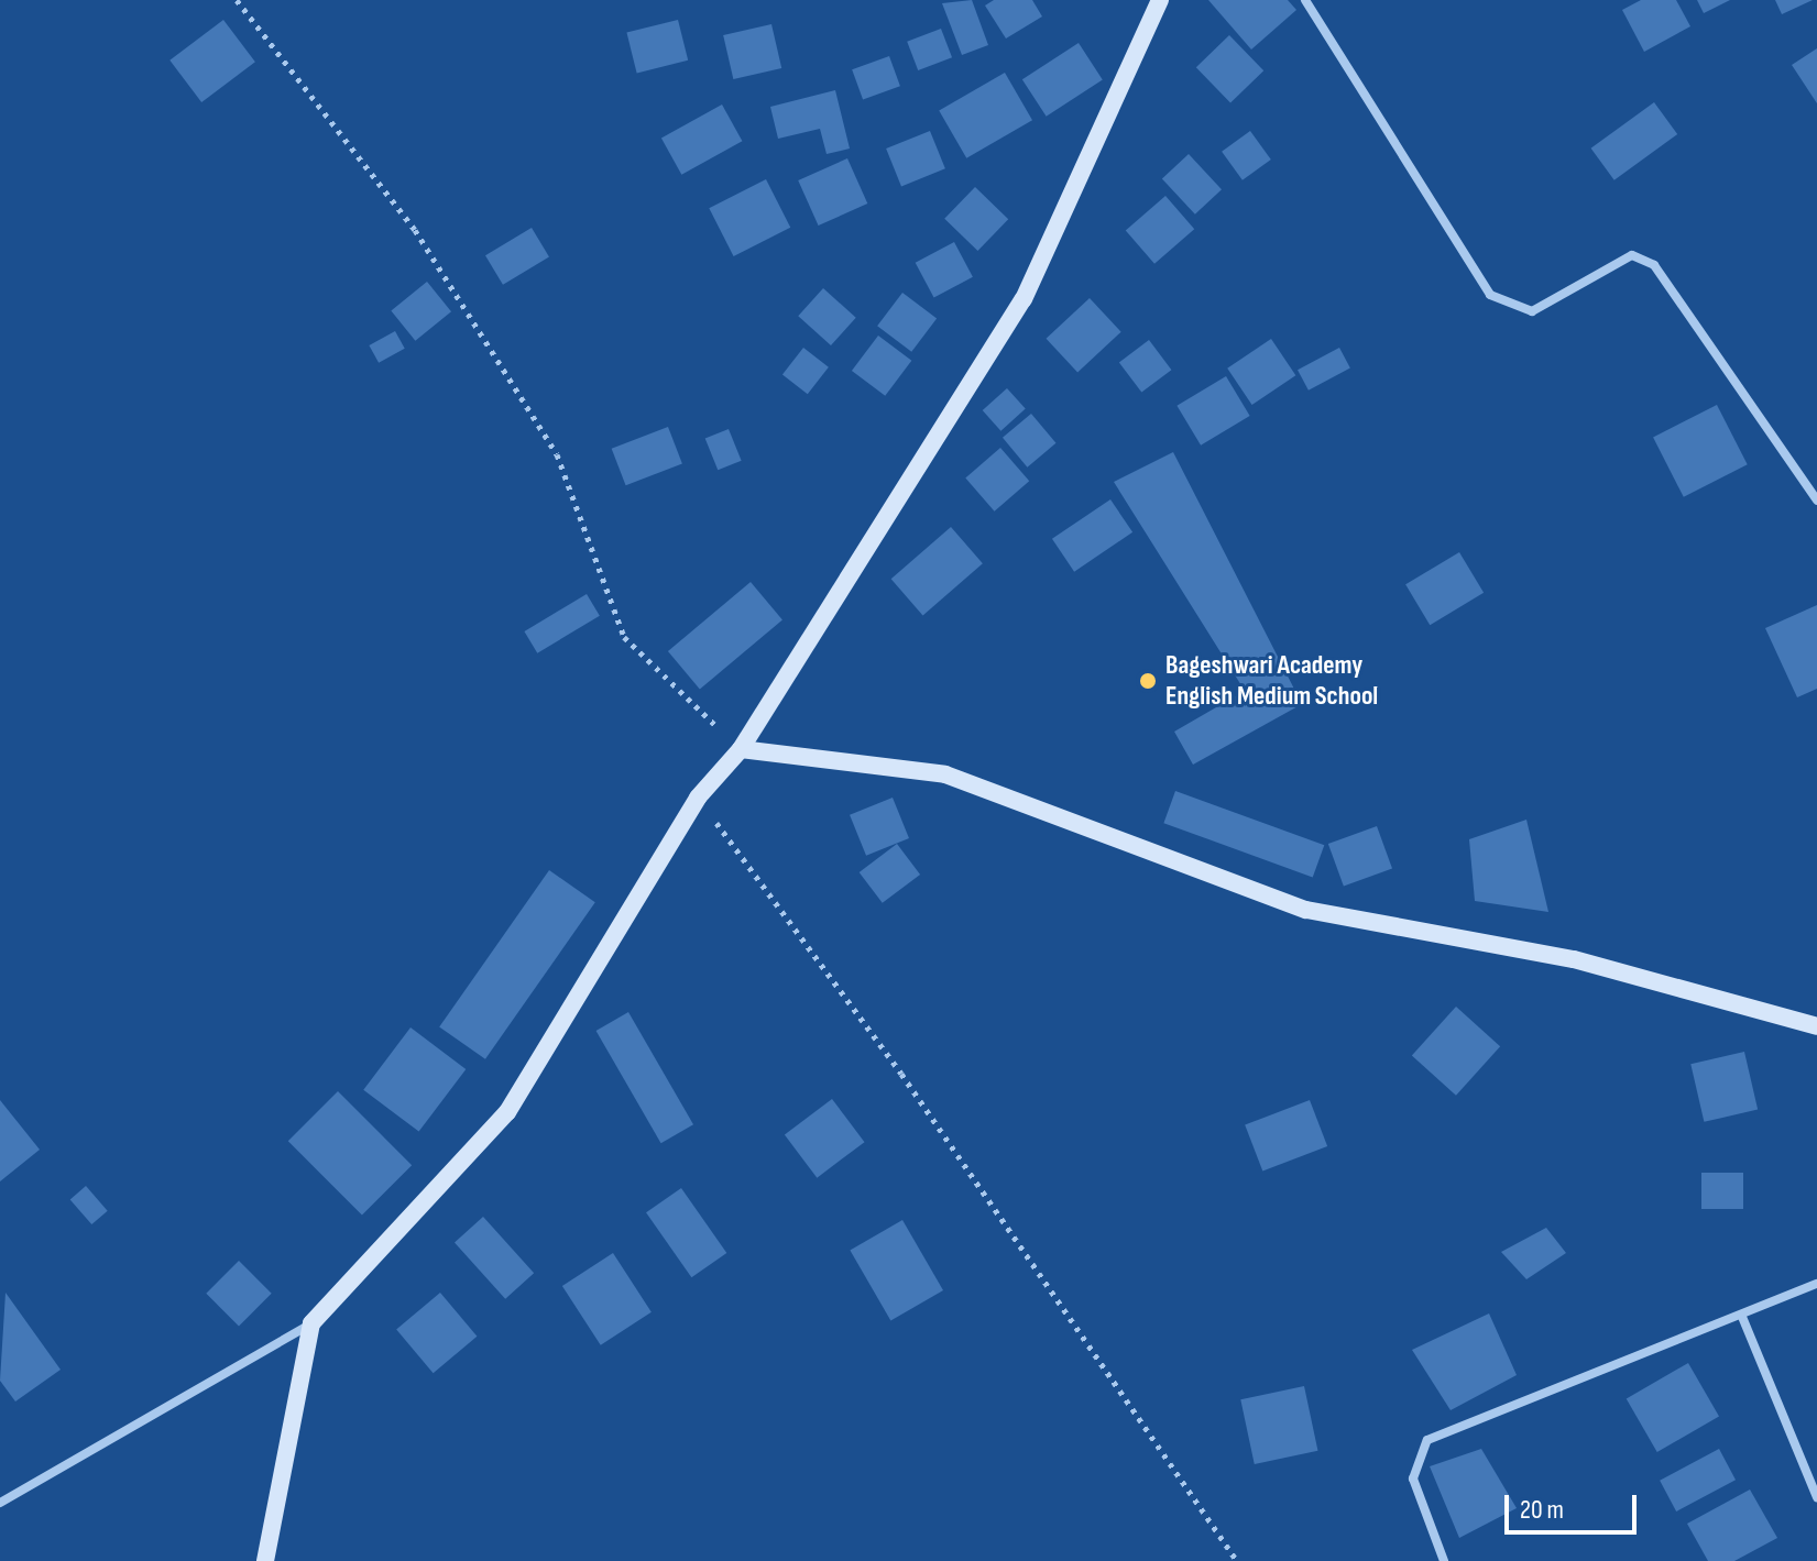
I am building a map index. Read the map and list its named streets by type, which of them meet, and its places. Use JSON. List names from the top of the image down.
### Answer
{
  "places": ["Bageshwari Academy English Medium School"],
  "scale_bar": "20 m"
}
